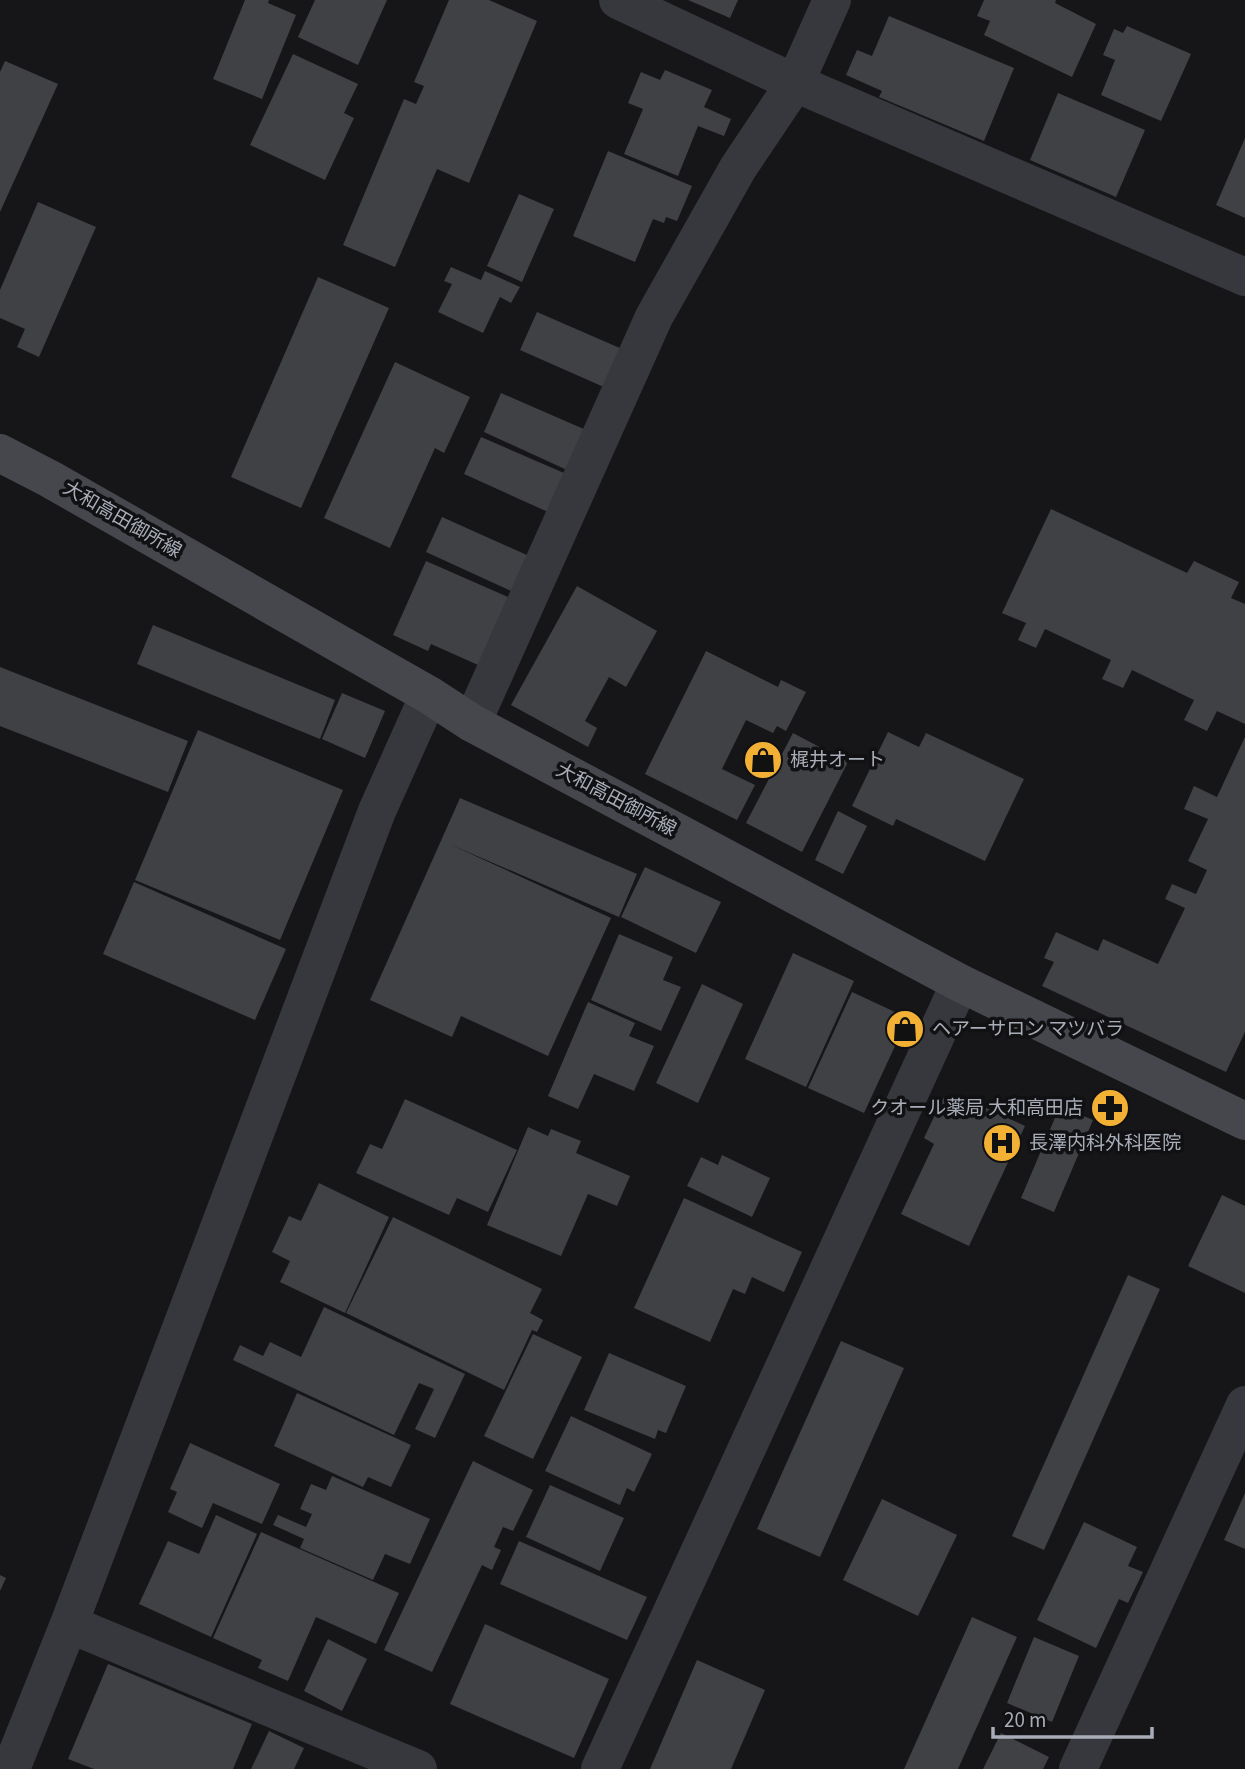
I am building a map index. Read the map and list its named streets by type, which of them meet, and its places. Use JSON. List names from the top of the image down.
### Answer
{
  "streets": {
    "main road": ["大和高田御所線"]
  },
  "places": {
    "shop": ["梶井オート", "ヘアーサロン マツバラ"],
    "pharmacy": ["クオール薬局 大和高田店"],
    "hospital": ["長澤内科外科医院"]
  },
  "scale_bar": "20 m"
}
